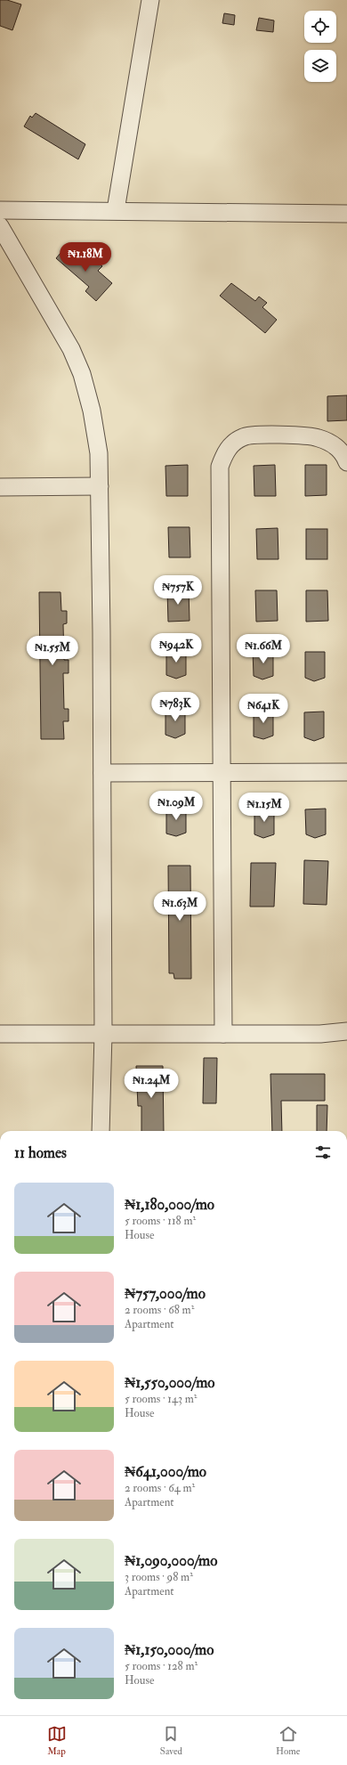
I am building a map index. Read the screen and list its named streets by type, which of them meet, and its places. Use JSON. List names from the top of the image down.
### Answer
{
  "page": {
    "price": [
      "₦1.18M",
      "₦757K",
      "₦942K",
      "₦1.66M",
      "₦1.55M",
      "₦783K",
      "₦641K",
      "₦1.09M",
      "₦1.15M",
      "₦1.63M",
      "₦1.24M"
    ],
    "heading": "11 homes",
    "list": [
      {
        "name": "₦1,180,000/mo",
        "note": "5 rooms · 118 m² · House"
      },
      {
        "name": "₦757,000/mo",
        "note": "2 rooms · 68 m² · Apartment"
      },
      {
        "name": "₦1,550,000/mo",
        "note": "5 rooms · 143 m² · House"
      },
      {
        "name": "₦641,000/mo",
        "note": "2 rooms · 64 m² · Apartment"
      },
      {
        "name": "₦1,090,000/mo",
        "note": "3 rooms · 98 m² · Apartment"
      },
      {
        "name": "₦1,150,000/mo",
        "note": "5 rooms · 128 m² · House"
      }
    ],
    "tabs": ["Map", "Saved", "Home"]
  }
}
